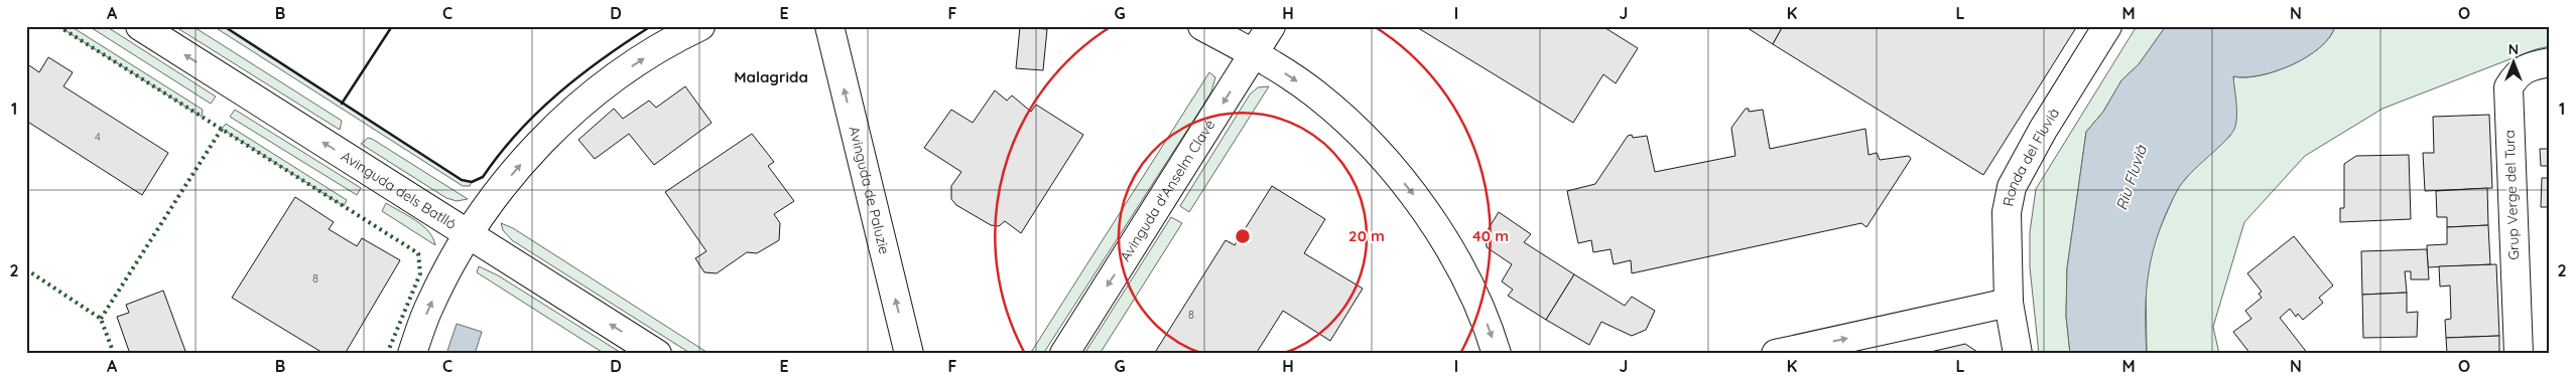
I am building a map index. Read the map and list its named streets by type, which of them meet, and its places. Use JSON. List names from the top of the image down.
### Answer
{
  "streets": {
    "street": [
      "Ronda del Fluvià",
      "Avinguda dels Batlló",
      "Avinguda de Paluzie",
      "Avinguda d'Anselm Clavé",
      "Grup Verge del Tura"
    ]
  },
  "one_way": ["Avinguda dels Batlló", "Avinguda de Paluzie", "Avinguda d'Anselm Clavé"],
  "districts": ["Malagrida"],
  "water": ["Riu Fluvià"],
  "house_numbers": ["4", "8", "8"],
  "north": "top",
  "grid": {
    "columns": [
      "A",
      "B",
      "C",
      "D",
      "E",
      "F",
      "G",
      "H",
      "I",
      "J",
      "K",
      "L",
      "M",
      "N",
      "O"
    ],
    "rows": ["1", "2"]
  },
  "rings": ["20 m", "40 m"]
}
